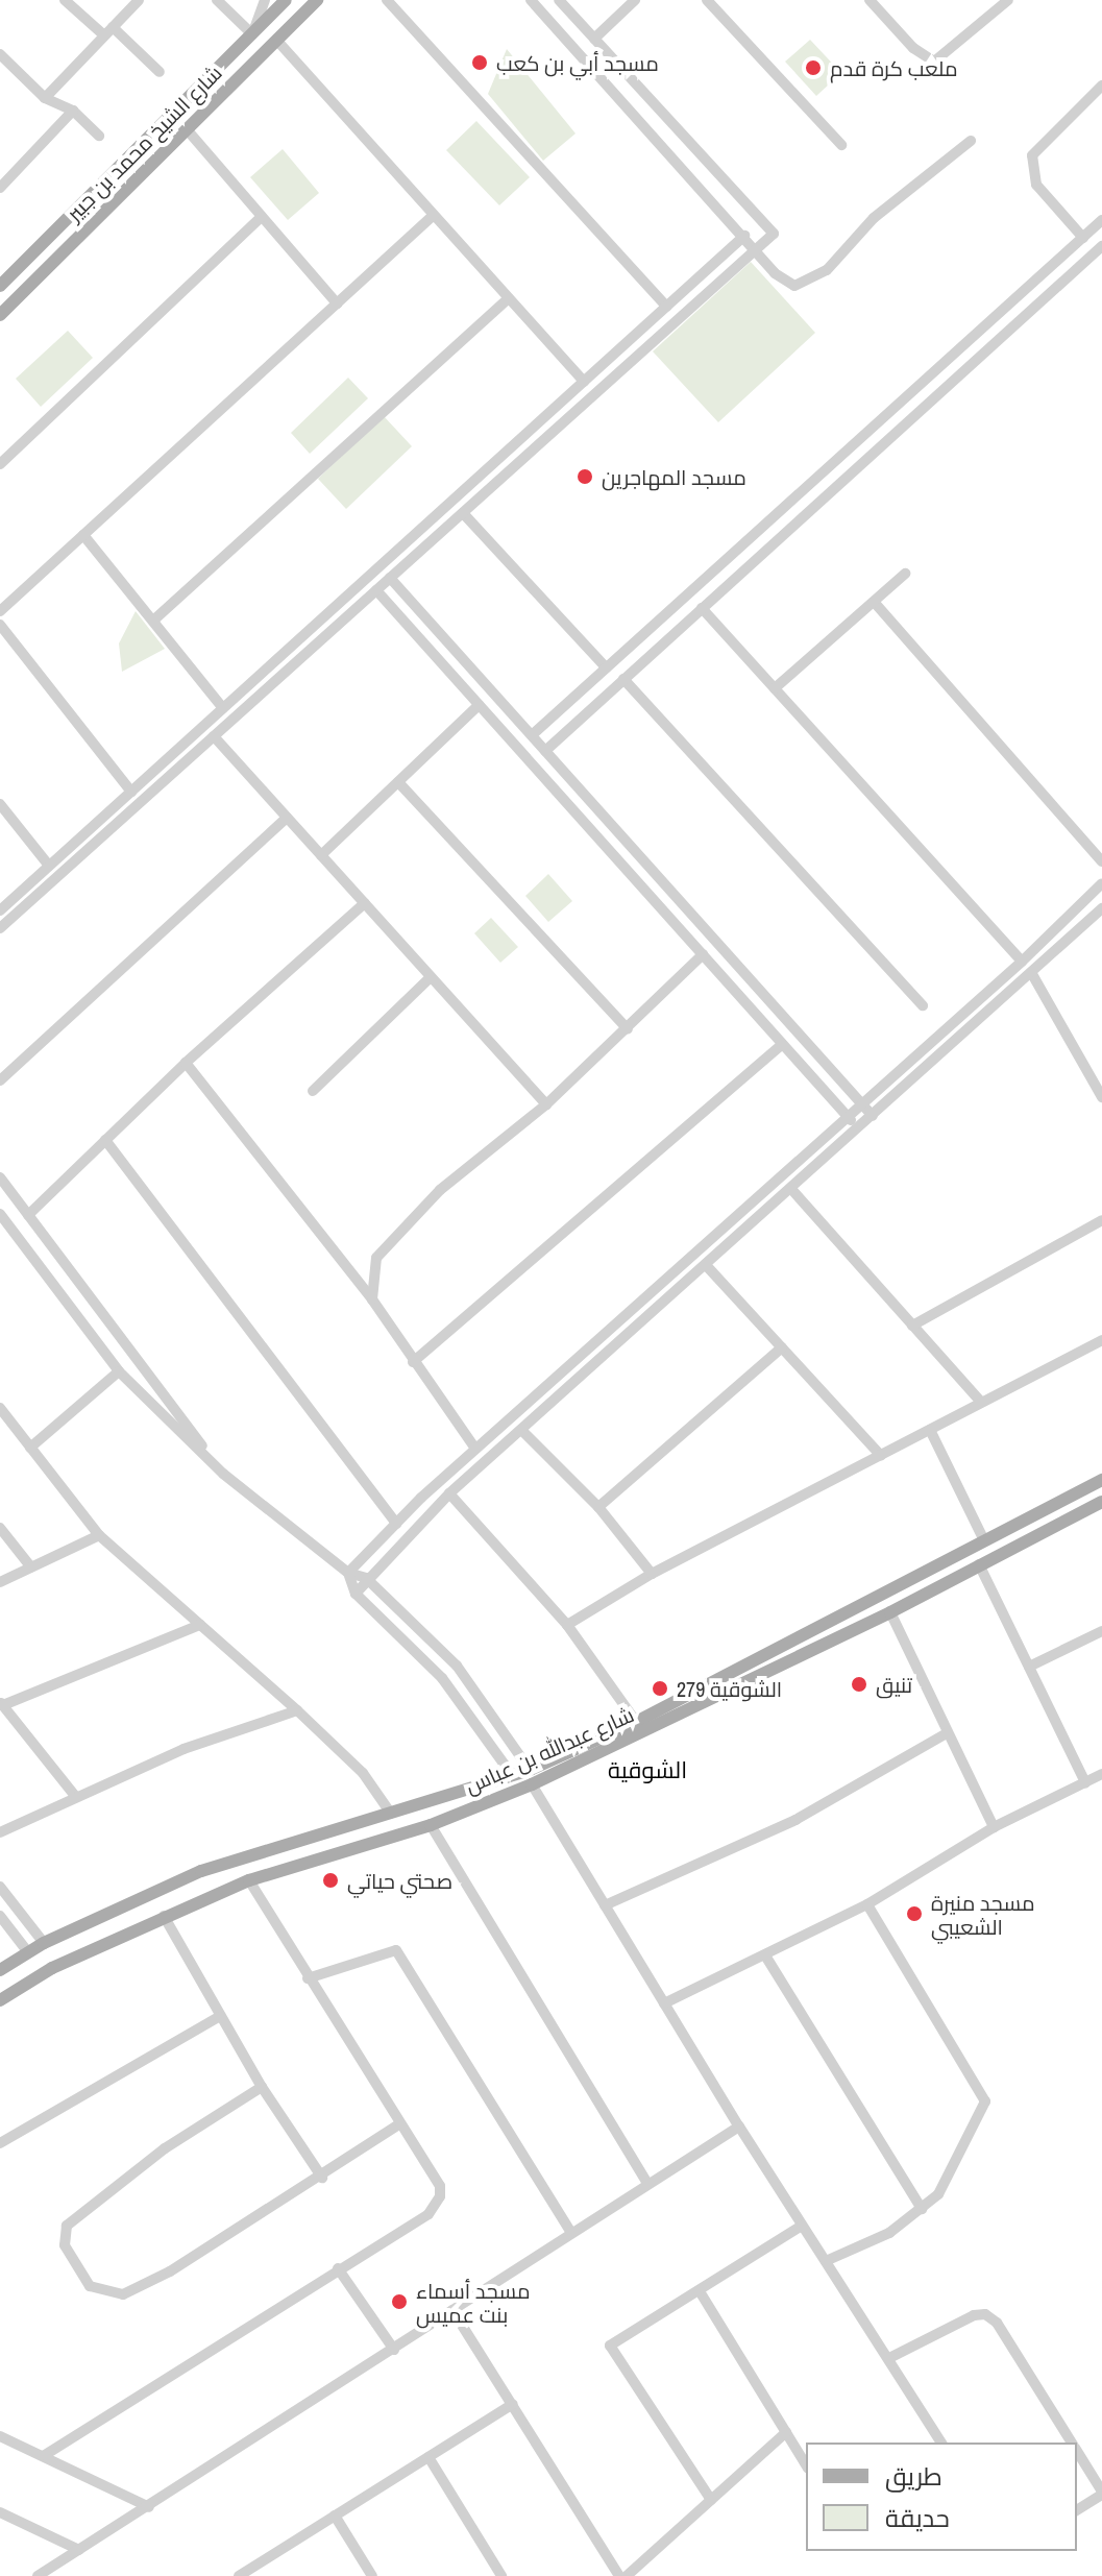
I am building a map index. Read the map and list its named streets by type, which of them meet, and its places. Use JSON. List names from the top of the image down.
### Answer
{
  "streets": {
    "main road": ["شارع الشيخ محمد بن جبير", "شارع عبدالله بن عباس"]
  },
  "districts": ["الشوقية"],
  "places": [
    "مسجد أبي بن كعب",
    "ملعب كرة قدم",
    "مسجد المهاجرين",
    "تنيق",
    "الشوقية 279",
    "صحتي حياتي",
    "مسجد منيرة الشعيبي",
    "مسجد أسماء بنت عميس"
  ],
  "legend": ["طريق", "حديقة"]
}
